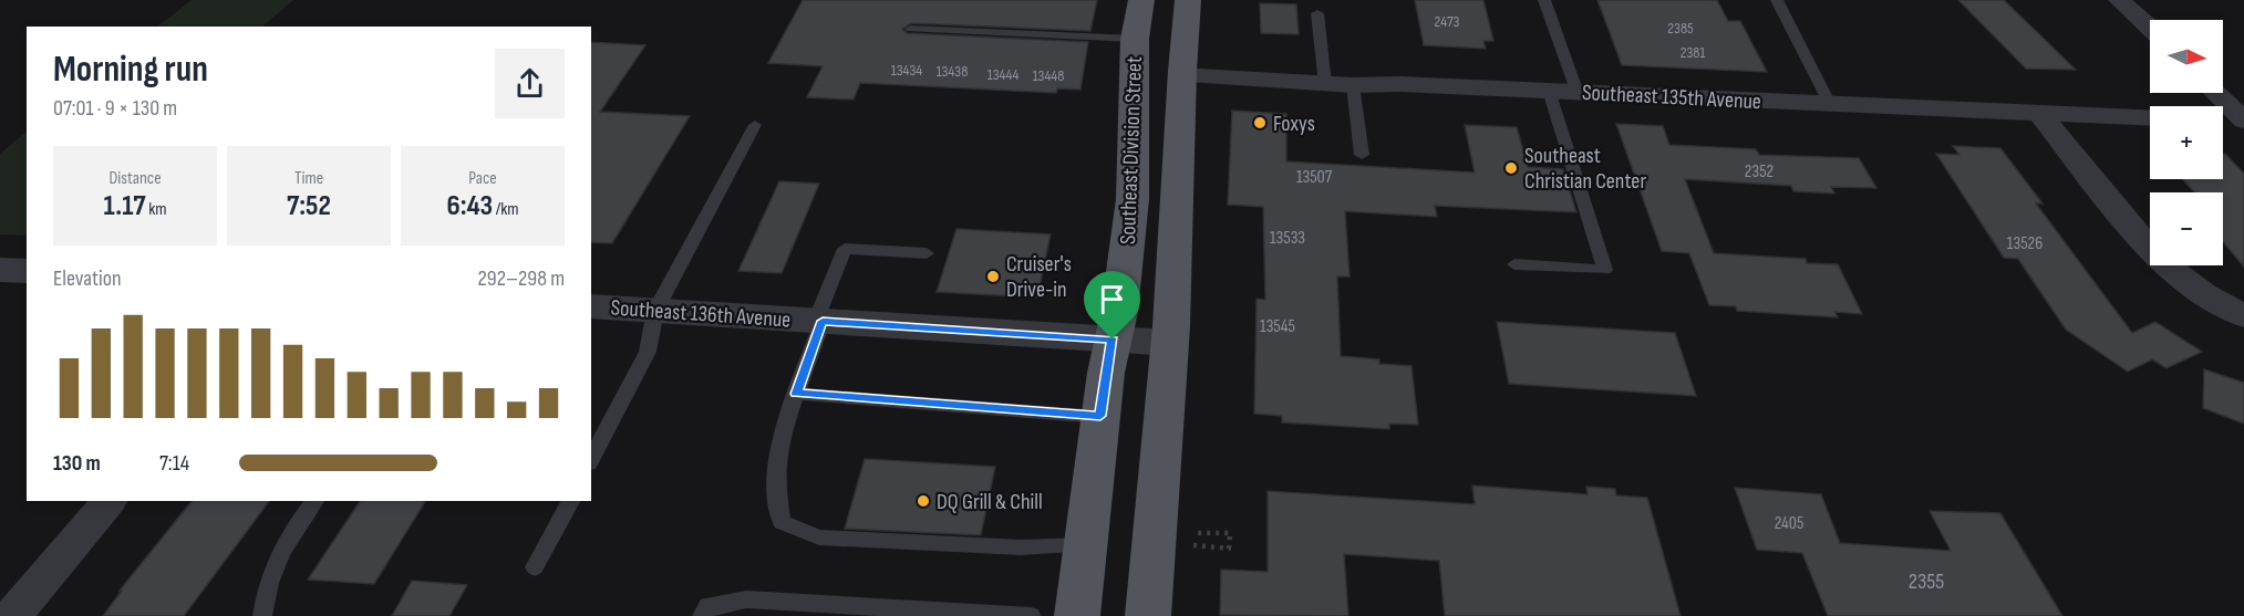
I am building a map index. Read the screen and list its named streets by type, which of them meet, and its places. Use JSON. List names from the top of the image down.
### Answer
{
  "streets": {
    "main road": ["Southeast Division Street"],
    "street": ["Southeast 135th Avenue", "Southeast 136th Avenue"]
  },
  "crossings": [
    ["Southeast Division Street", "Southeast 136th Avenue"]
  ],
  "places": [
    "Foxys",
    "Southeast Christian Center",
    "Cruiser's Drive-in",
    "DQ Grill & Chill"
  ],
  "house_numbers": [
    "2473",
    "2385",
    "2381",
    "13434",
    "13438",
    "13444",
    "13448",
    "2352",
    "13507",
    "13533",
    "13526",
    "13545",
    "2405",
    "2355"
  ],
  "north": "right",
  "page": {
    "map_buttons": ["+", "−"],
    "heading": ["Morning run", "07:01 · 9 × 130 m"],
    "stats": [
      ["Distance", "1.17 km"],
      ["Time", "7:52"],
      ["Pace", "6:43 /km"]
    ],
    "chart": ["Elevation", "292–298 m"],
    "list": [
      {
        "name": "130 m",
        "note": "7:14"
      }
    ]
  }
}
